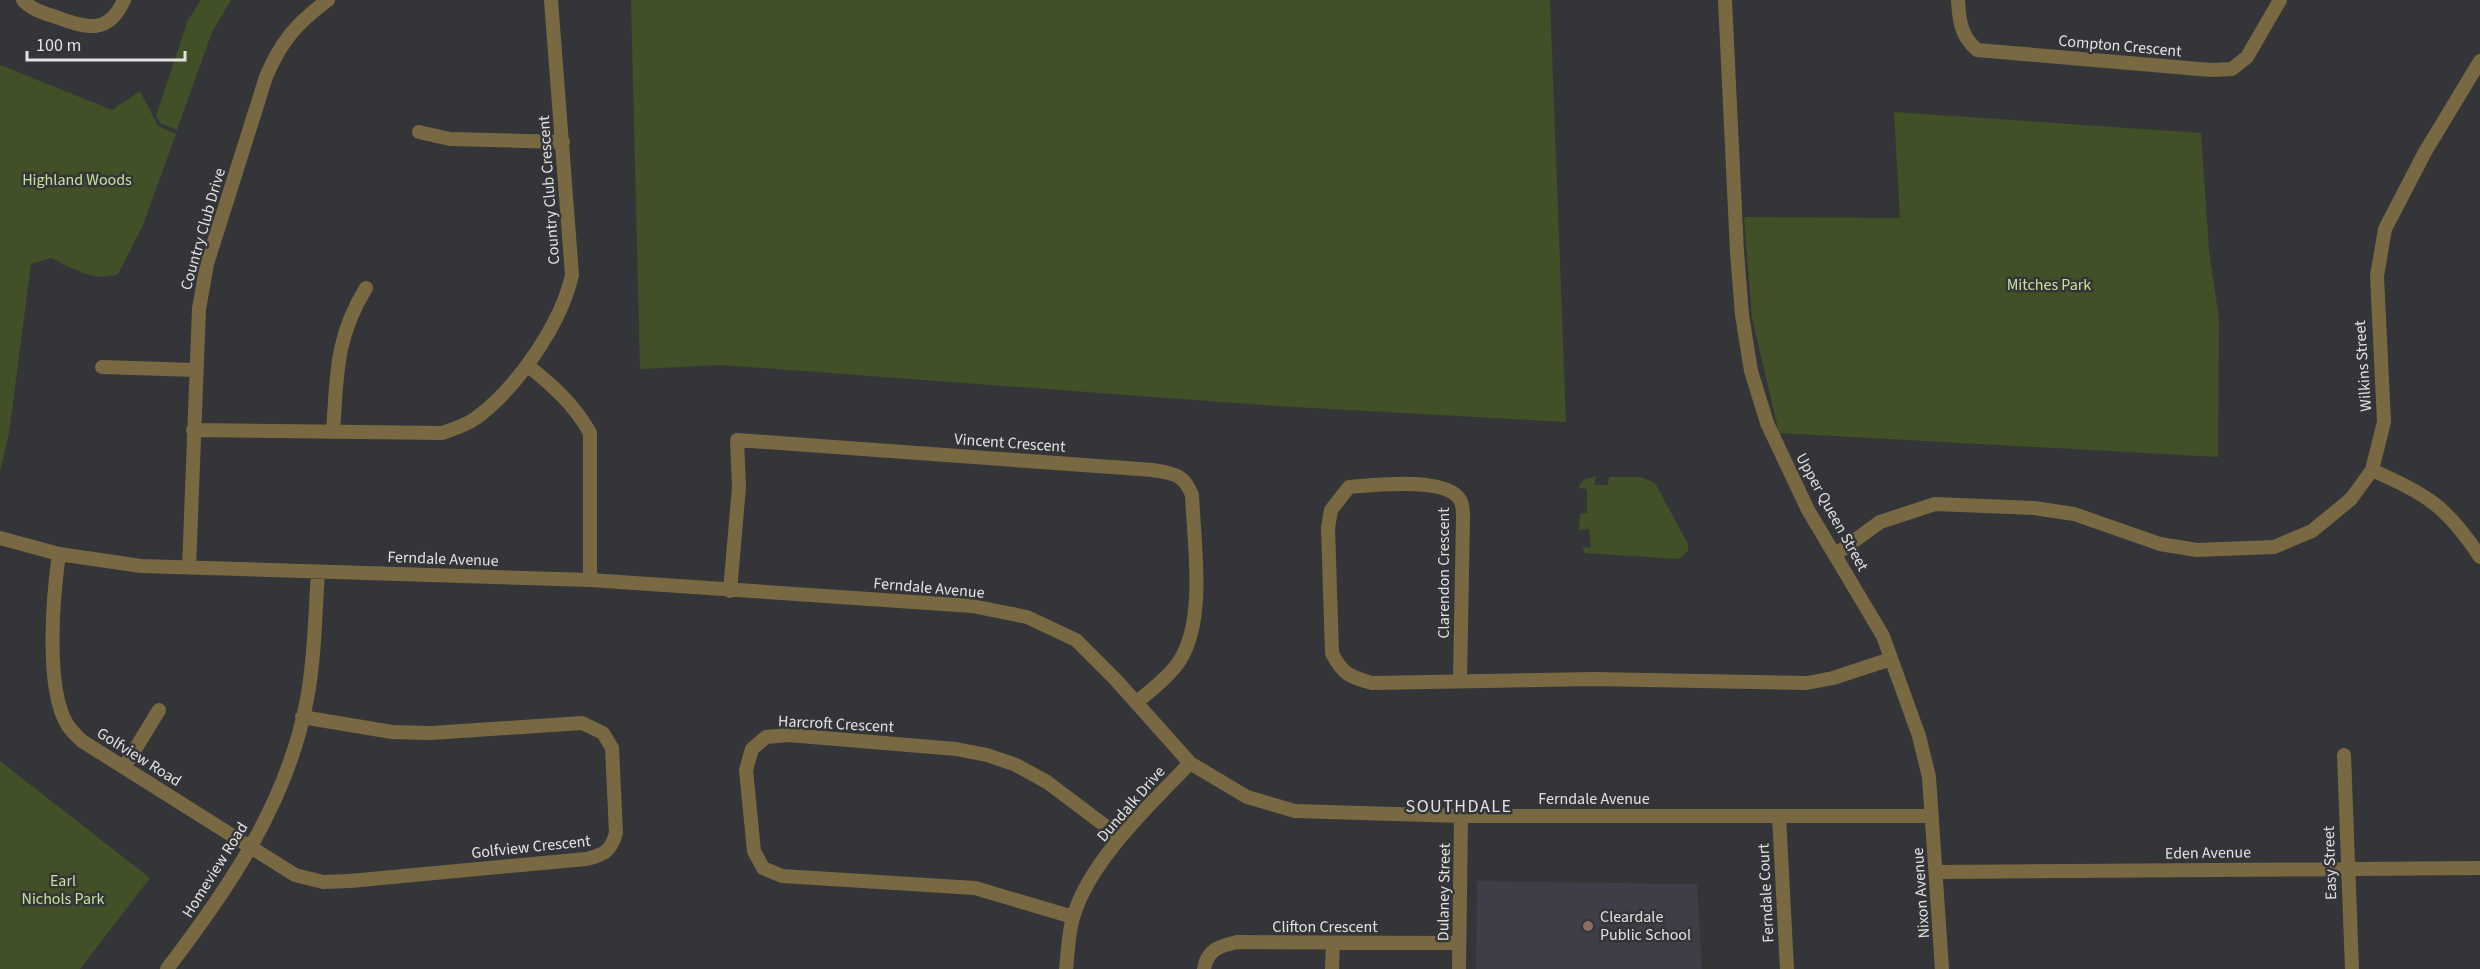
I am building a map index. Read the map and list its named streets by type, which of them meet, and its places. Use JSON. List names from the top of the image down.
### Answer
{
  "streets": {
    "street": [
      "Compton Crescent",
      "Country Club Crescent",
      "Country Club Drive",
      "Wilkins Street",
      "Vincent Crescent",
      "Upper Queen Street",
      "Ferndale Avenue",
      "Clarendon Crescent",
      "Harcroft Crescent",
      "Golfview Road",
      "Dundalk Drive",
      "Golfview Crescent",
      "Eden Avenue",
      "Easy Street",
      "Homeview Road",
      "Dulaney Street",
      "Ferndale Court",
      "Nixon Avenue",
      "Clifton Crescent"
    ]
  },
  "crossings": [
    ["Country Club Crescent", "Country Club Drive"],
    ["Country Club Drive", "Ferndale Avenue"],
    ["Wilkins Street", "Upper Queen Street"],
    ["Vincent Crescent", "Ferndale Avenue"],
    ["Upper Queen Street", "Ferndale Avenue"],
    ["Upper Queen Street", "Clarendon Crescent"],
    ["Upper Queen Street", "Nixon Avenue"],
    ["Ferndale Avenue", "Golfview Road"],
    ["Ferndale Avenue", "Dundalk Drive"],
    ["Ferndale Avenue", "Homeview Road"],
    ["Ferndale Avenue", "Dulaney Street"],
    ["Ferndale Avenue", "Ferndale Court"],
    ["Ferndale Avenue", "Nixon Avenue"],
    ["Harcroft Crescent", "Dundalk Drive"],
    ["Golfview Road", "Golfview Crescent"],
    ["Golfview Road", "Homeview Road"],
    ["Golfview Crescent", "Homeview Road"],
    ["Eden Avenue", "Easy Street"],
    ["Eden Avenue", "Nixon Avenue"],
    ["Dulaney Street", "Clifton Crescent"]
  ],
  "districts": ["SOUTHDALE"],
  "parks": ["Highland Woods", "Mitches Park", "Earl Nichols Park"],
  "places": ["Cleardale Public School"],
  "scale_bar": "100 m"
}
